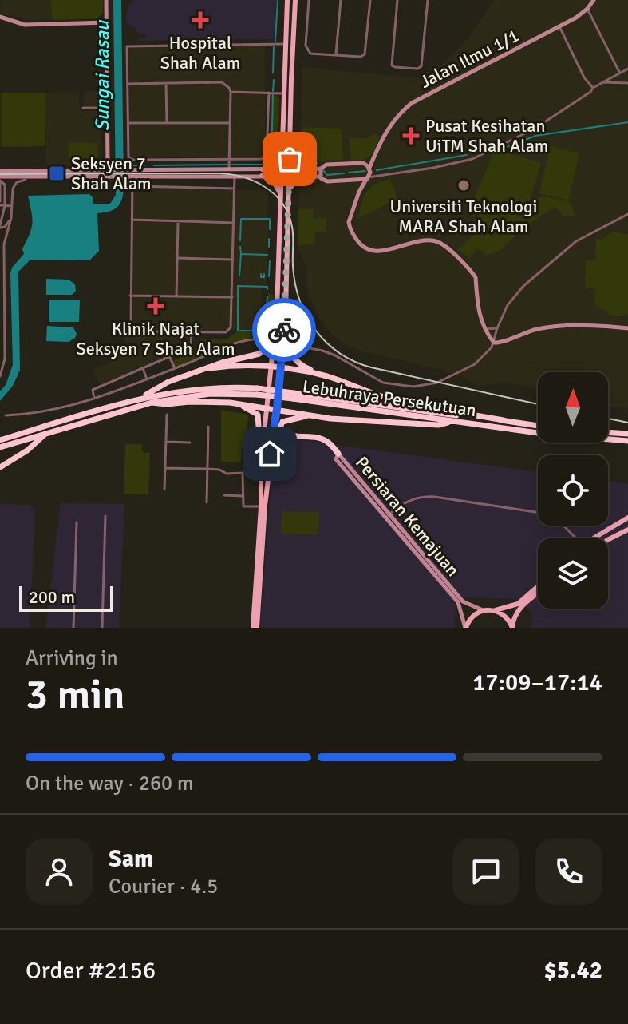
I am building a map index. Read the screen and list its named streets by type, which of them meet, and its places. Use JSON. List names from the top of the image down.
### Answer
{
  "streets": {
    "highway": ["Lebuhraya Persekutuan"],
    "street": ["Jalan Ilmu 1/1", "Persiaran Kemajuan"]
  },
  "water": ["Sungai Rasau"],
  "places": {
    "health": ["Hospital Shah Alam", "Pusat Kesihatan UiTM Shah Alam", "Klinik Najat Seksyen 7 Shah Alam"],
    "transit": ["Seksyen 7 Shah Alam"],
    "other": ["Universiti Teknologi MARA Shah Alam"]
  },
  "scale_bar": "200 m",
  "north": "top",
  "page": {
    "scale": "200 m",
    "heading": ["3 min", "Arriving in", "17:09–17:14"],
    "panel": [
      "Sam",
      "Courier · 4.5",
      "Order #2156",
      "$5.42"
    ],
    "bar": "On the way · 260 m"
  }
}
